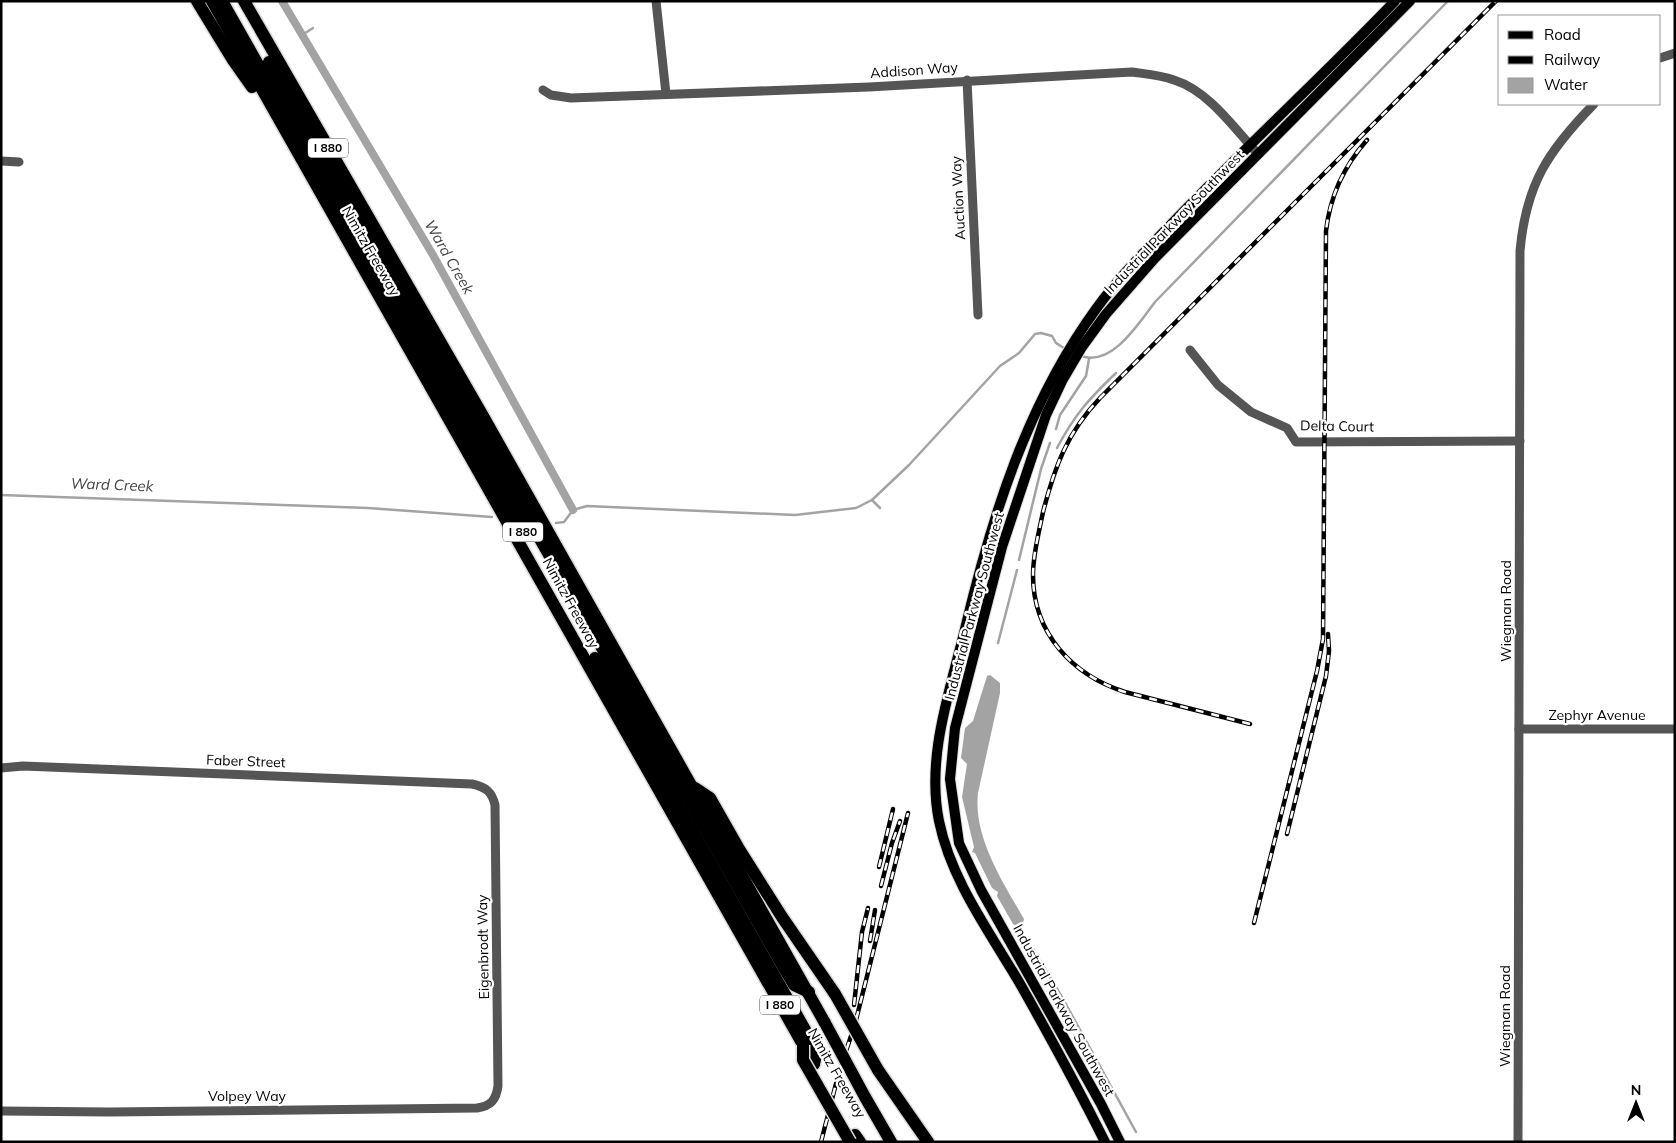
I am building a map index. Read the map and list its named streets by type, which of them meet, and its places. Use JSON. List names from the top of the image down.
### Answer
{
  "streets": {
    "highway": ["I 880", "Nimitz Freeway"],
    "main road": ["Industrial Parkway Southwest"],
    "street": [
      "Addison Way",
      "Auction Way",
      "Delta Court",
      "Wiegman Road",
      "Zephyr Avenue",
      "Faber Street",
      "Eigenbrodt Way",
      "Volpey Way"
    ]
  },
  "crossings": [
    ["Addison Way", "Auction Way"],
    ["Addison Way", "Industrial Parkway Southwest"],
    ["I 880", "Nimitz Freeway"],
    ["Delta Court", "Wiegman Road"],
    ["Wiegman Road", "Zephyr Avenue"],
    ["Faber Street", "Eigenbrodt Way"],
    ["Eigenbrodt Way", "Volpey Way"]
  ],
  "water": ["Ward Creek"],
  "legend": ["Road", "Railway", "Water"],
  "north": "top"
}
